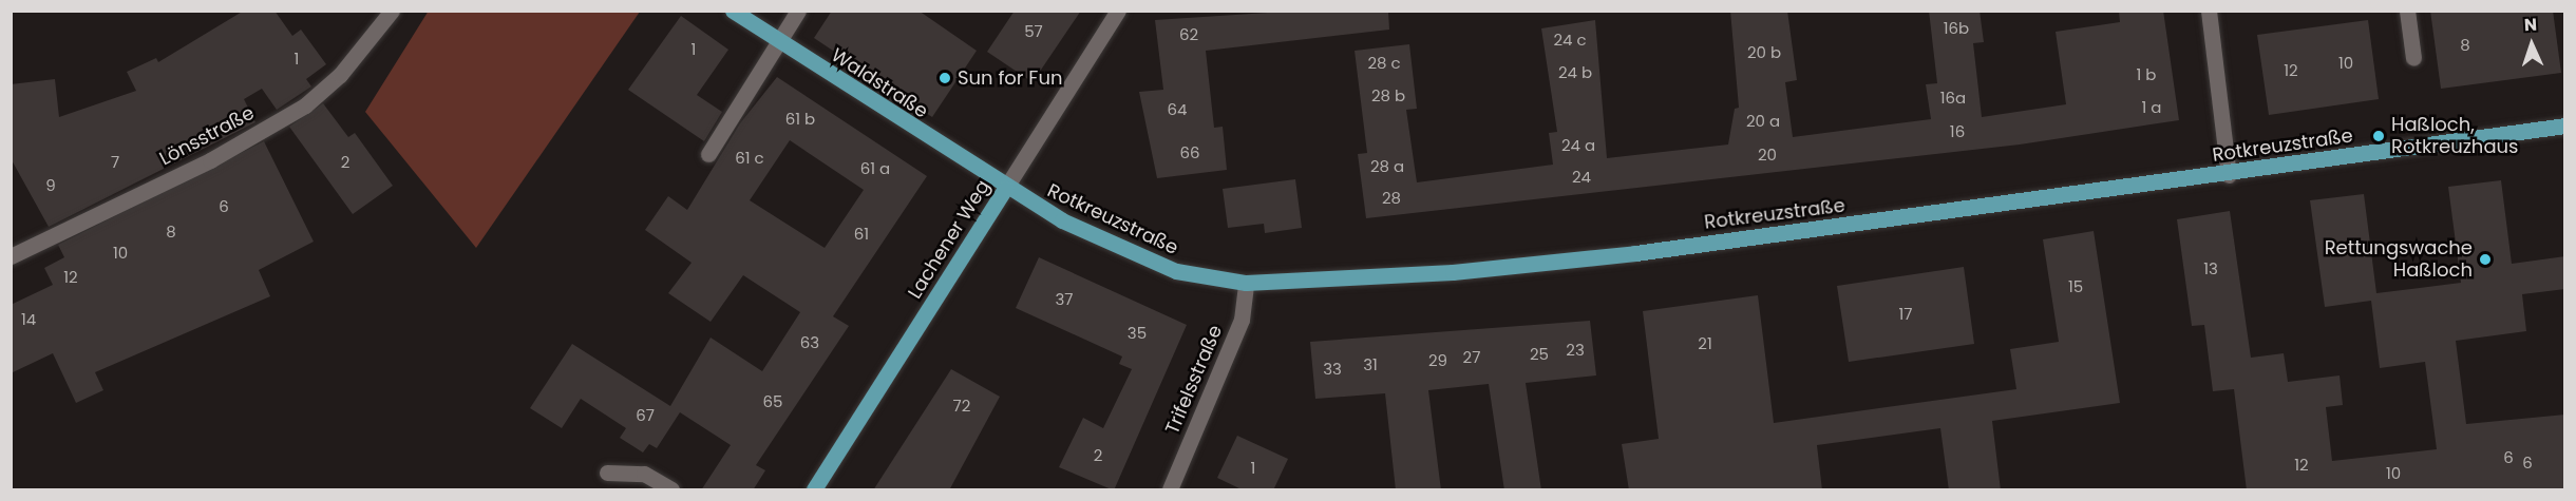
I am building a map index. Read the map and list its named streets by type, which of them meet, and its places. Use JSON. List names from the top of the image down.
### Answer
{
  "streets": {
    "main road": ["Waldstraße", "Rotkreuzstraße", "Lachener Weg"],
    "street": ["Lönsstraße", "Trifelsstraße"]
  },
  "crossings": [
    ["Waldstraße", "Rotkreuzstraße"],
    ["Waldstraße", "Lachener Weg"],
    ["Rotkreuzstraße", "Lachener Weg"],
    ["Rotkreuzstraße", "Trifelsstraße"]
  ],
  "places": ["Sun for Fun", "Haßloch, Rotkreuzhaus", "Rettungswache Haßloch"],
  "house_numbers": [
    "16b",
    "57",
    "62",
    "24 c",
    "8",
    "1",
    "20 b",
    "1",
    "28 c",
    "10",
    "12",
    "24 b",
    "1 b",
    "28 b",
    "16a",
    "1 a",
    "64",
    "61 b",
    "20 a",
    "16",
    "24 a",
    "66",
    "20",
    "61 c",
    "7",
    "2",
    "28 a",
    "61 a",
    "24",
    "9",
    "28",
    "6",
    "8",
    "61",
    "10",
    "13",
    "12",
    "15",
    "37",
    "17",
    "14",
    "35",
    "63",
    "21",
    "23",
    "25",
    "27",
    "29",
    "31",
    "33",
    "65",
    "72",
    "67",
    "2",
    "6",
    "6",
    "12",
    "1",
    "10"
  ],
  "north": "top"
}
